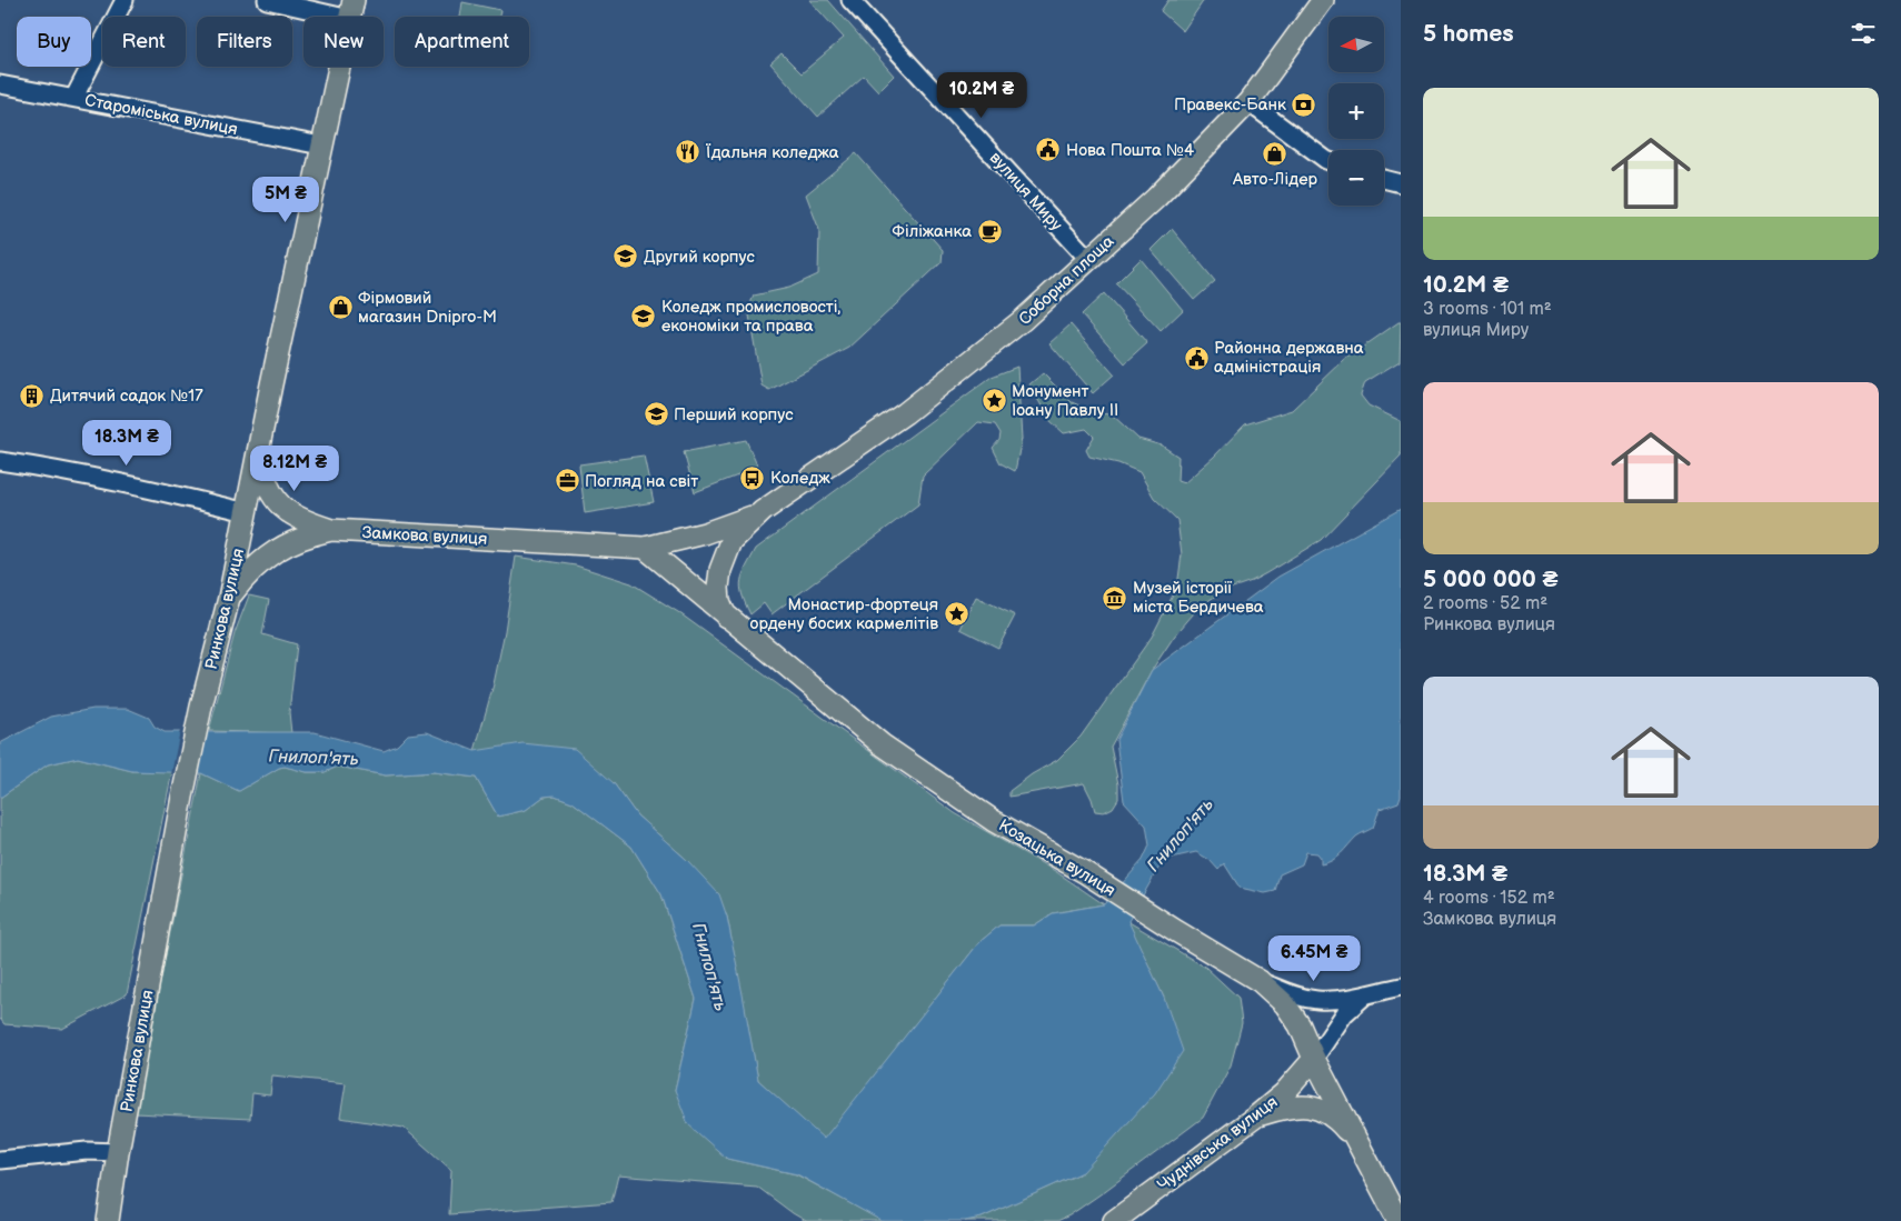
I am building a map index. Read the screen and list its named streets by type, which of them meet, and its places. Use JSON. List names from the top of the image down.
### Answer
{
  "streets": {
    "main road": [
      "Соборна площа",
      "Замкова вулиця",
      "Ринкова вулиця",
      "Козацька вулиця",
      "Чуднівська вулиця"
    ],
    "street": ["Староміська вулиця", "вулиця Миру"]
  },
  "crossings": [
    ["Староміська вулиця", "Ринкова вулиця"],
    ["вулиця Миру", "Соборна площа"],
    ["Соборна площа", "Замкова вулиця"],
    ["Соборна площа", "Козацька вулиця"],
    ["Замкова вулиця", "Ринкова вулиця"],
    ["Замкова вулиця", "Козацька вулиця"],
    ["Козацька вулиця", "Чуднівська вулиця"]
  ],
  "water": ["Гнилоп'ять"],
  "places": {
    "bank": ["Правекс-Банк"],
    "public building": ["Нова Пошта №4", "Районна державна адміністрація"],
    "restaurant": ["Їдальня коледжа"],
    "shop": ["Авто-Лідер", "Фірмовий магазин Dnipro-M"],
    "cafe": ["Філіжанка"],
    "school or university": ["Другий корпус", "Коледж промисловості, економіки та права", "Перший корпус"],
    "building": ["Дитячий садок №17"],
    "place": ["Монумент Іоану Павлу ІІ", "Монастир-фортеця ордену босих кармелітів"],
    "bus stop": ["Коледж"],
    "office": ["Погляд на світ"],
    "museum": ["Музей історії міста Бердичева"]
  },
  "north": "left",
  "page": {
    "heading": "5 homes",
    "map_buttons": ["+", "−"],
    "chip": [
      "Buy",
      "Rent",
      "Filters",
      "New",
      "Apartment"
    ],
    "list": [
      {
        "name": "10.2M ₴",
        "note": "3 rooms · 101 m² · вулиця Миру"
      },
      {
        "name": "5 000 000 ₴",
        "note": "2 rooms · 52 m² · Ринкова вулиця"
      },
      {
        "name": "18.3M ₴",
        "note": "4 rooms · 152 m² · Замкова вулиця"
      }
    ],
    "price": [
      "10.2M ₴",
      "5M ₴",
      "18.3M ₴",
      "8.12M ₴",
      "6.45M ₴"
    ]
  }
}
